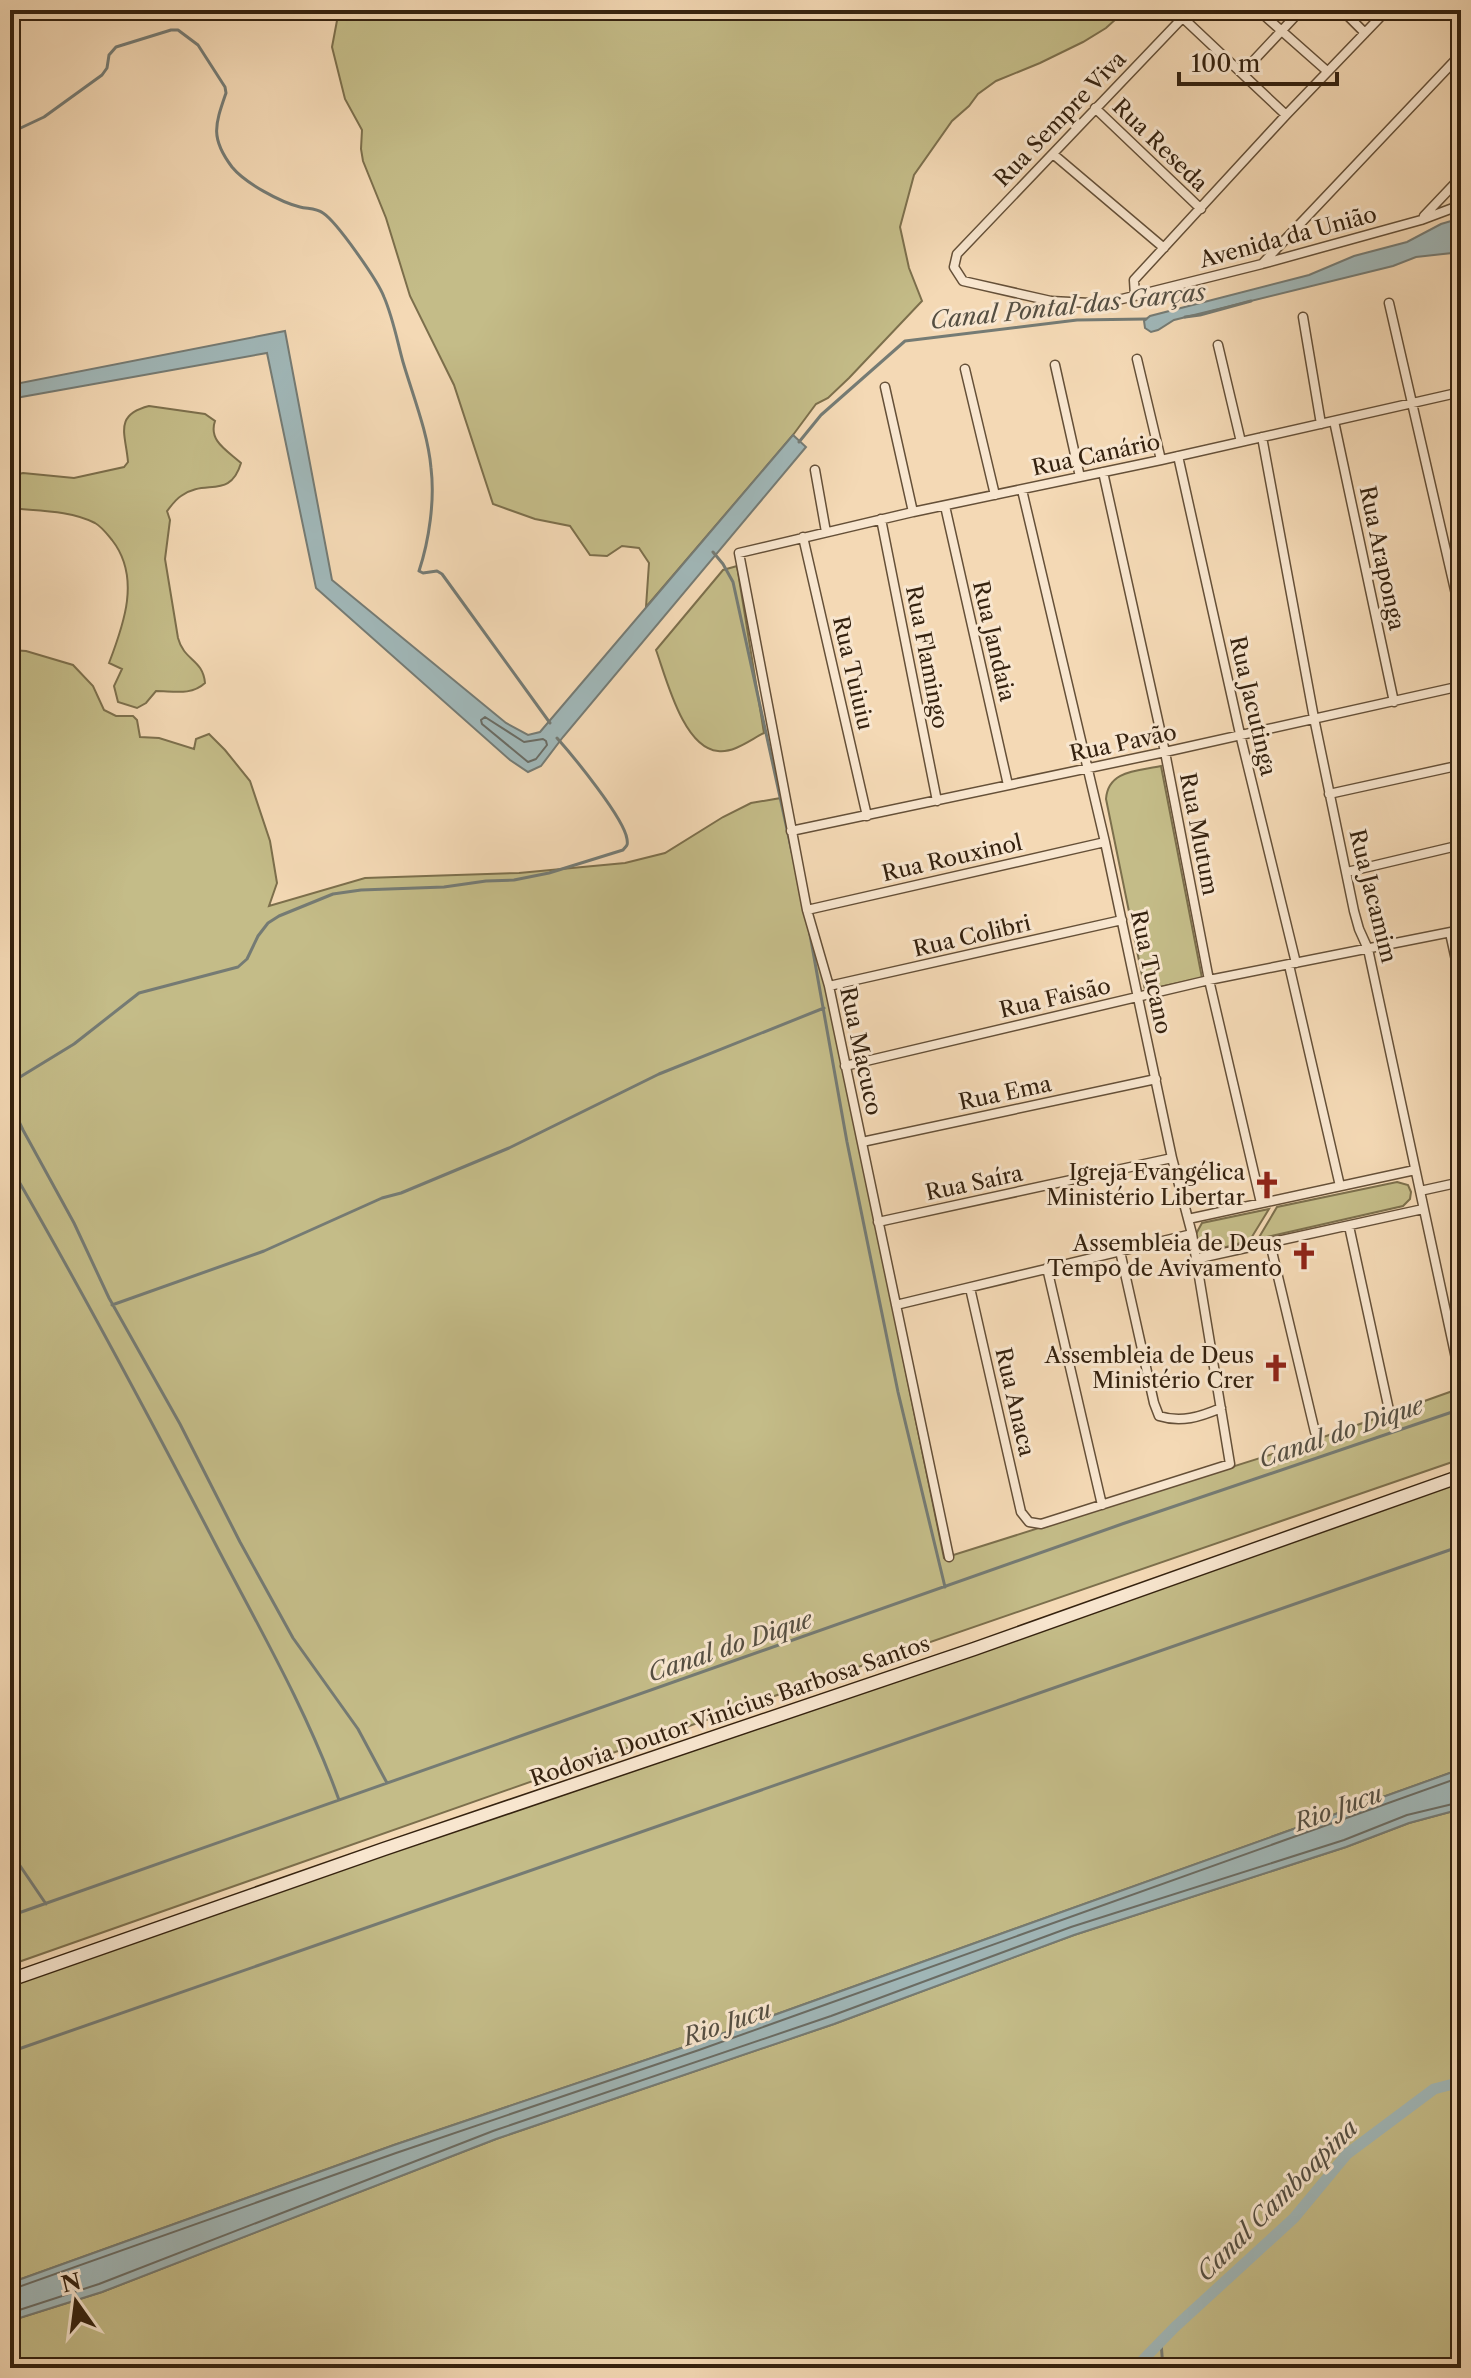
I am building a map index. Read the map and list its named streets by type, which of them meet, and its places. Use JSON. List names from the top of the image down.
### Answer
{
  "streets": {
    "main road": ["Rodovia Doutor Vinícius Barbosa Santos"],
    "street": [
      "Rua Sempre Viva",
      "Rua Reseda",
      "Avenida da União",
      "Rua Canário",
      "Rua Araponga",
      "Rua Jandaia",
      "Rua Flamingo",
      "Rua Tuiuiu",
      "Rua Jacutinga",
      "Rua Pavão",
      "Rua Mutum",
      "Rua Rouxinol",
      "Rua Jacamim",
      "Rua Colibri",
      "Rua Tucano",
      "Rua Faisão",
      "Rua Macuco",
      "Rua Ema",
      "Rua Saíra",
      "Rua Anaca"
    ]
  },
  "crossings": [
    ["Rua Sempre Viva", "Rua Reseda"],
    ["Rua Sempre Viva", "Avenida da União"],
    ["Rua Canário", "Rua Araponga"],
    ["Rua Canário", "Rua Jandaia"],
    ["Rua Canário", "Rua Flamingo"],
    ["Rua Canário", "Rua Tuiuiu"],
    ["Rua Canário", "Rua Jacutinga"],
    ["Rua Canário", "Rua Mutum"],
    ["Rua Canário", "Rua Jacamim"],
    ["Rua Canário", "Rua Tucano"],
    ["Rua Canário", "Rua Macuco"],
    ["Rua Araponga", "Rua Pavão"],
    ["Rua Jandaia", "Rua Pavão"],
    ["Rua Flamingo", "Rua Pavão"],
    ["Rua Tuiuiu", "Rua Pavão"],
    ["Rua Jacutinga", "Rua Pavão"],
    ["Rua Jacutinga", "Rua Faisão"],
    ["Rua Pavão", "Rua Mutum"],
    ["Rua Pavão", "Rua Jacamim"],
    ["Rua Pavão", "Rua Tucano"],
    ["Rua Pavão", "Rua Macuco"],
    ["Rua Mutum", "Rua Faisão"],
    ["Rua Rouxinol", "Rua Tucano"],
    ["Rua Rouxinol", "Rua Macuco"],
    ["Rua Jacamim", "Rua Faisão"],
    ["Rua Colibri", "Rua Tucano"],
    ["Rua Colibri", "Rua Macuco"],
    ["Rua Tucano", "Rua Faisão"],
    ["Rua Tucano", "Rua Ema"],
    ["Rua Tucano", "Rua Saíra"],
    ["Rua Tucano", "Rua Anaca"],
    ["Rua Faisão", "Rua Macuco"],
    ["Rua Macuco", "Rua Ema"],
    ["Rua Macuco", "Rua Saíra"]
  ],
  "water": [
    "Canal Pontal das Garças",
    "Canal do Dique",
    "Rio Jucu",
    "Canal Camboapina"
  ],
  "places": {
    "church": ["Igreja Evangélica Ministério Libertar", "Assembleia de Deus Tempo de Avivamento", "Assembleia de Deus Ministério Crer"]
  },
  "scale_bar": "100 m",
  "north": "top"
}
